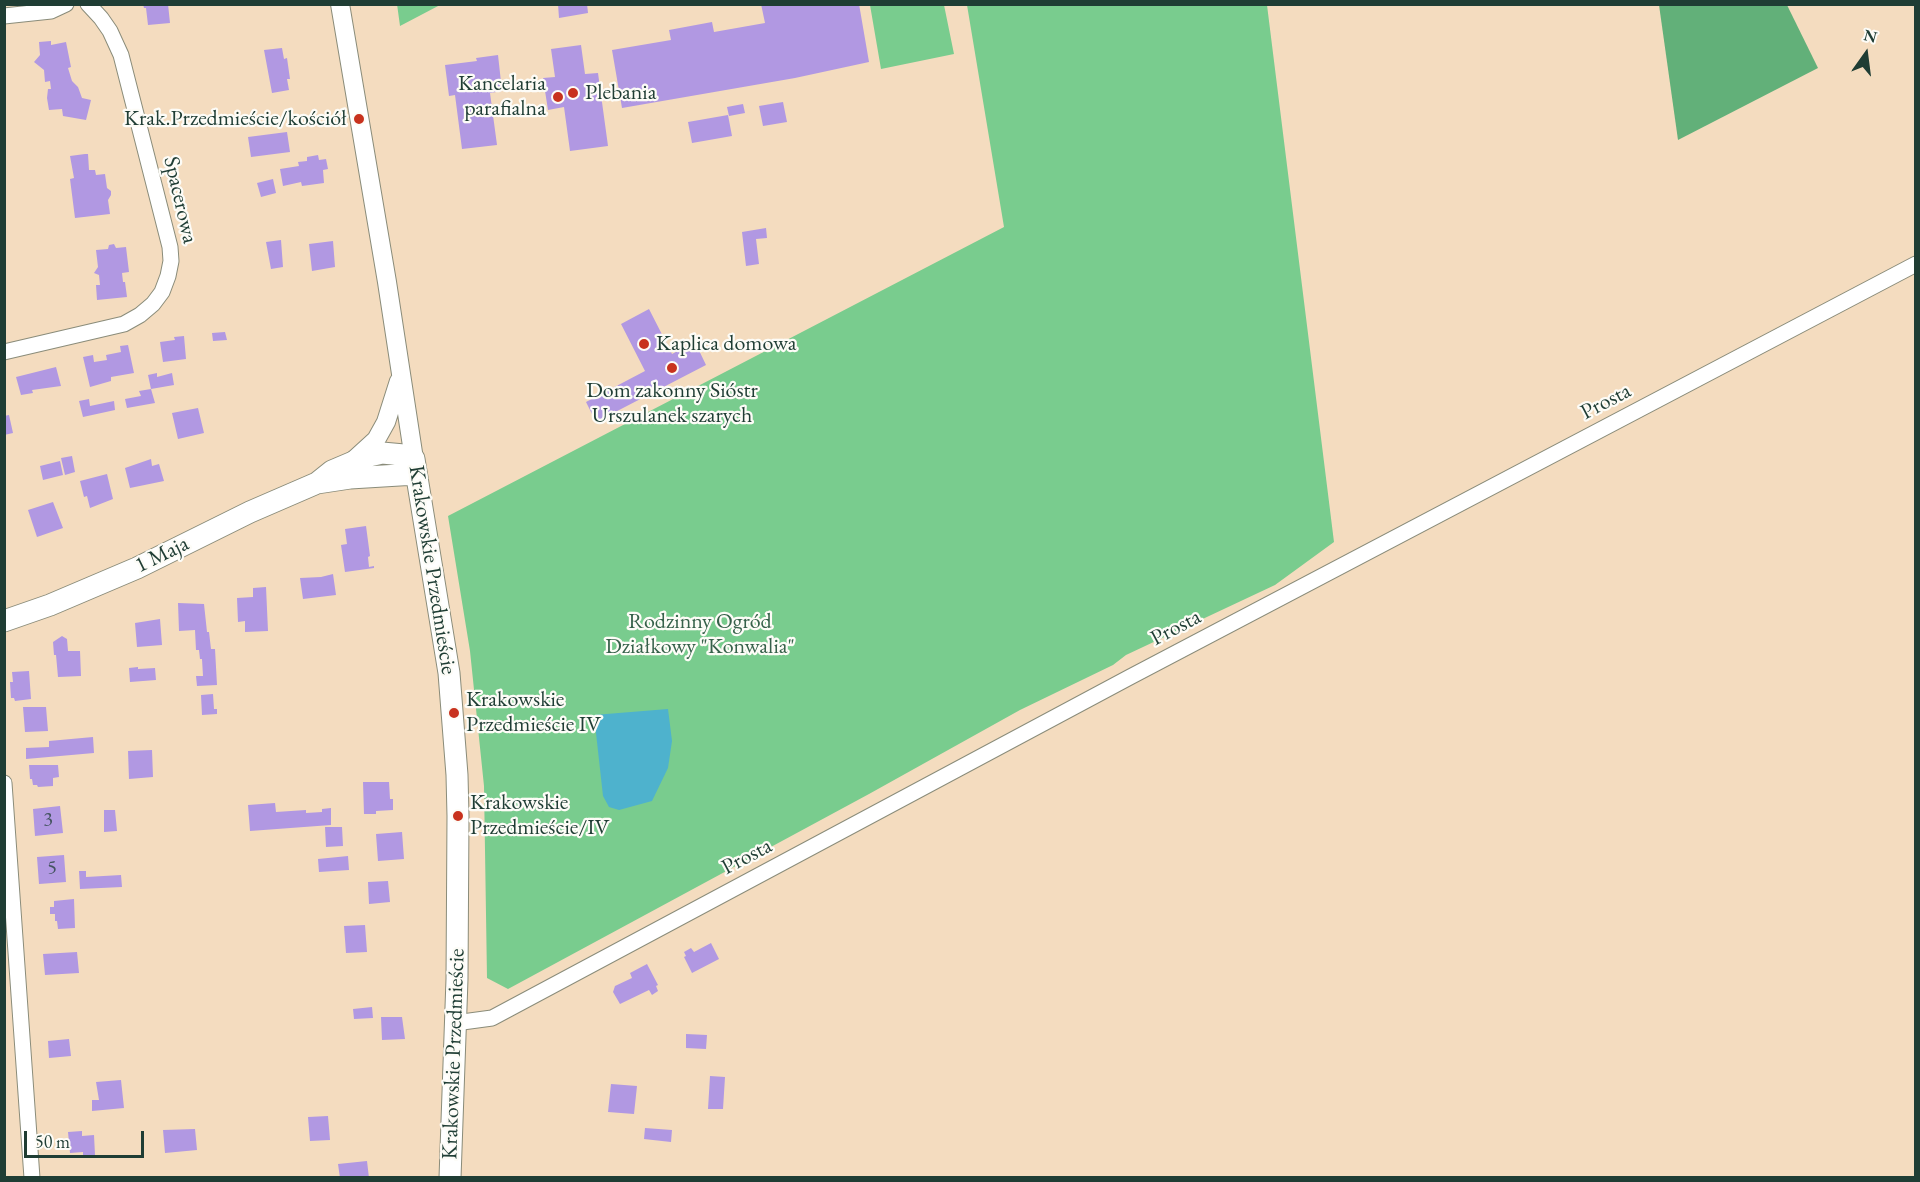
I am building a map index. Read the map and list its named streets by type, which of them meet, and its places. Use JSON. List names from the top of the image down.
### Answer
{
  "streets": {
    "main road": ["1 Maja", "Krakowskie Przedmieście"],
    "street": ["Spacerowa", "Prosta"]
  },
  "crossings": [
    ["Prosta", "Krakowskie Przedmieście"],
    ["1 Maja", "Krakowskie Przedmieście"]
  ],
  "parks": ["Rodzinny Ogród Działkowy \"Konwalia\""],
  "places": [
    "Plebania",
    "Kancelaria parafialna",
    "Krak.Przedmieście/kościół",
    "Kaplica domowa",
    "Dom zakonny Sióstr Urszulanek szarych",
    "Krakowskie Przedmieście IV",
    "Krakowskie Przedmieście/IV"
  ],
  "house_numbers": ["3", "5"],
  "scale_bar": "50 m",
  "north": "top"
}
